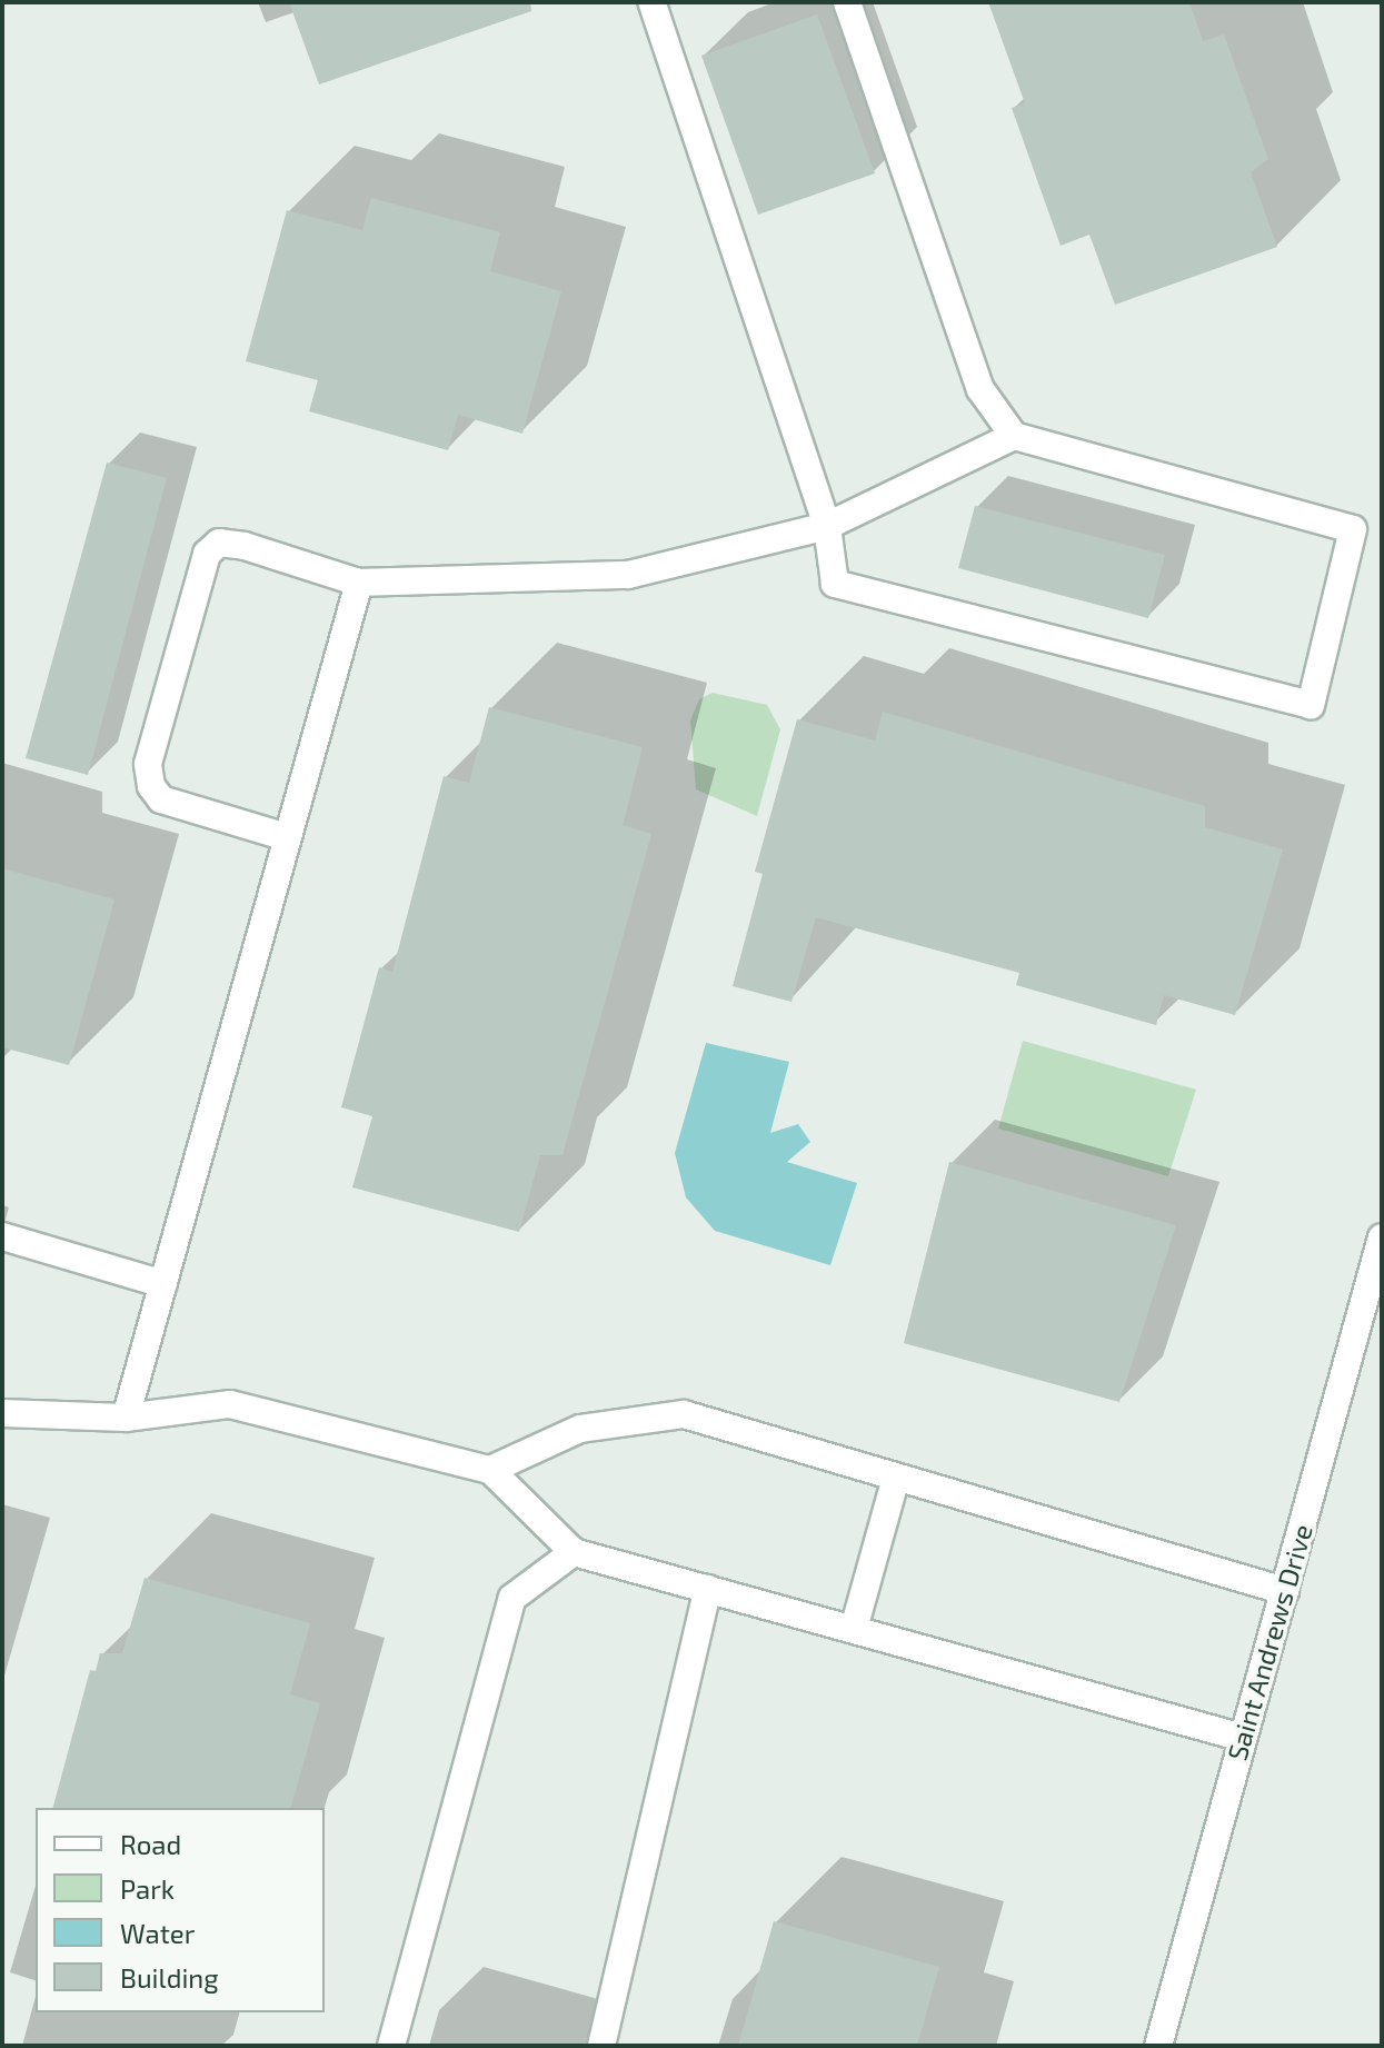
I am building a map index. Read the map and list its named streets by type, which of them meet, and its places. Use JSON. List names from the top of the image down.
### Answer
{
  "streets": {
    "street": ["Saint Andrews Drive"]
  },
  "legend": [
    "Road",
    "Park",
    "Water",
    "Building"
  ]
}
